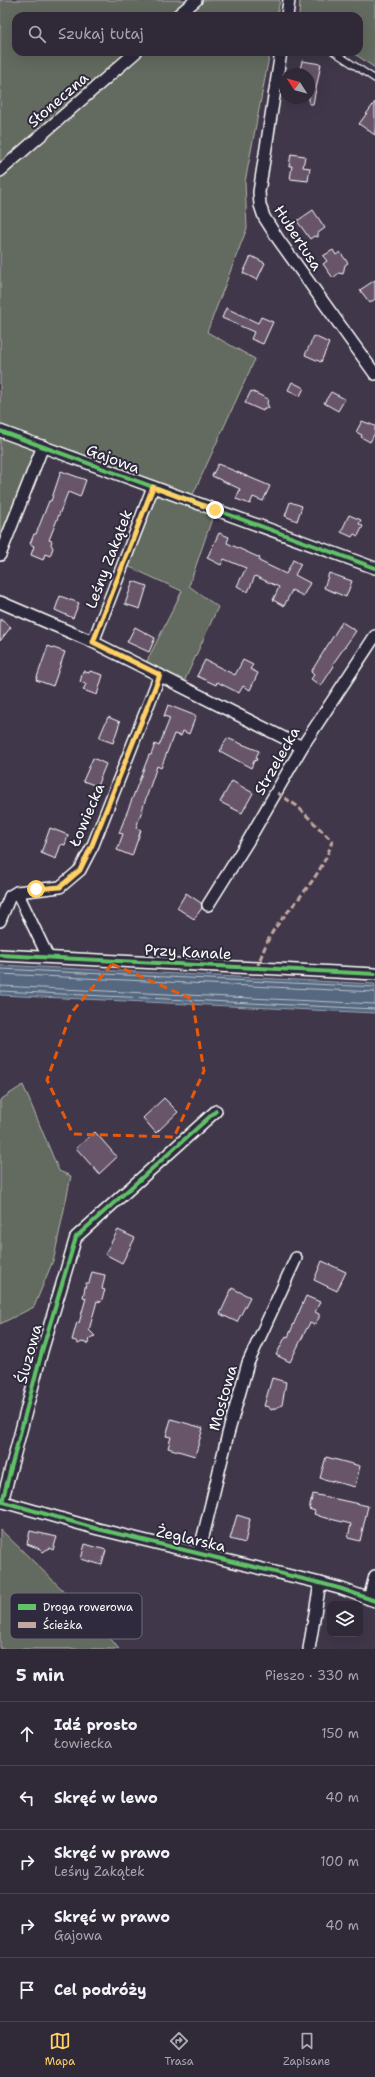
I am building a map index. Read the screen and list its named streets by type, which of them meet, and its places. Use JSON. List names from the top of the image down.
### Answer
{
  "streets": {
    "street": [
      "Słoneczna",
      "Hubertusa",
      "Gajowa",
      "Leśny Zakątek",
      "Strzelecka",
      "Łowiecka",
      "Przy Kanale",
      "Śluzowa",
      "Mostowa",
      "Żeglarska"
    ]
  },
  "crossings": [
    ["Gajowa", "Leśny Zakątek"],
    ["Śluzowa", "Żeglarska"],
    ["Mostowa", "Żeglarska"]
  ],
  "legend": ["Droga rowerowa", "Ścieżka"],
  "north": "top left",
  "page": {
    "search": "Szukaj tutaj",
    "heading": ["5 min", "Pieszo · 330 m"],
    "list": [
      ["Idź prosto", "Łowiecka", "150 m"],
      ["Skręć w lewo", "40 m"],
      ["Skręć w prawo", "Leśny Zakątek", "100 m"],
      ["Skręć w prawo", "Gajowa", "40 m"],
      "Cel podróży"
    ],
    "nav": ["Mapa", "Trasa", "Zapisane"]
  }
}
